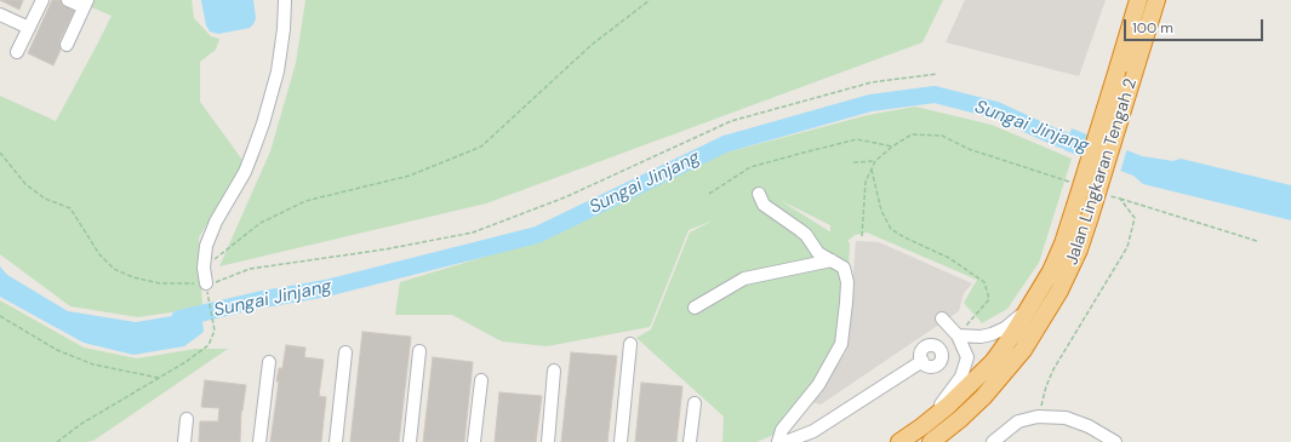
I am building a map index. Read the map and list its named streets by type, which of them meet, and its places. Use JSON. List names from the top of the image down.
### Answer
{
  "streets": {
    "highway": ["Jalan Lingkaran Tengah 2"]
  },
  "water": ["Sungai Jinjang"],
  "scale_bar": "100 m"
}
